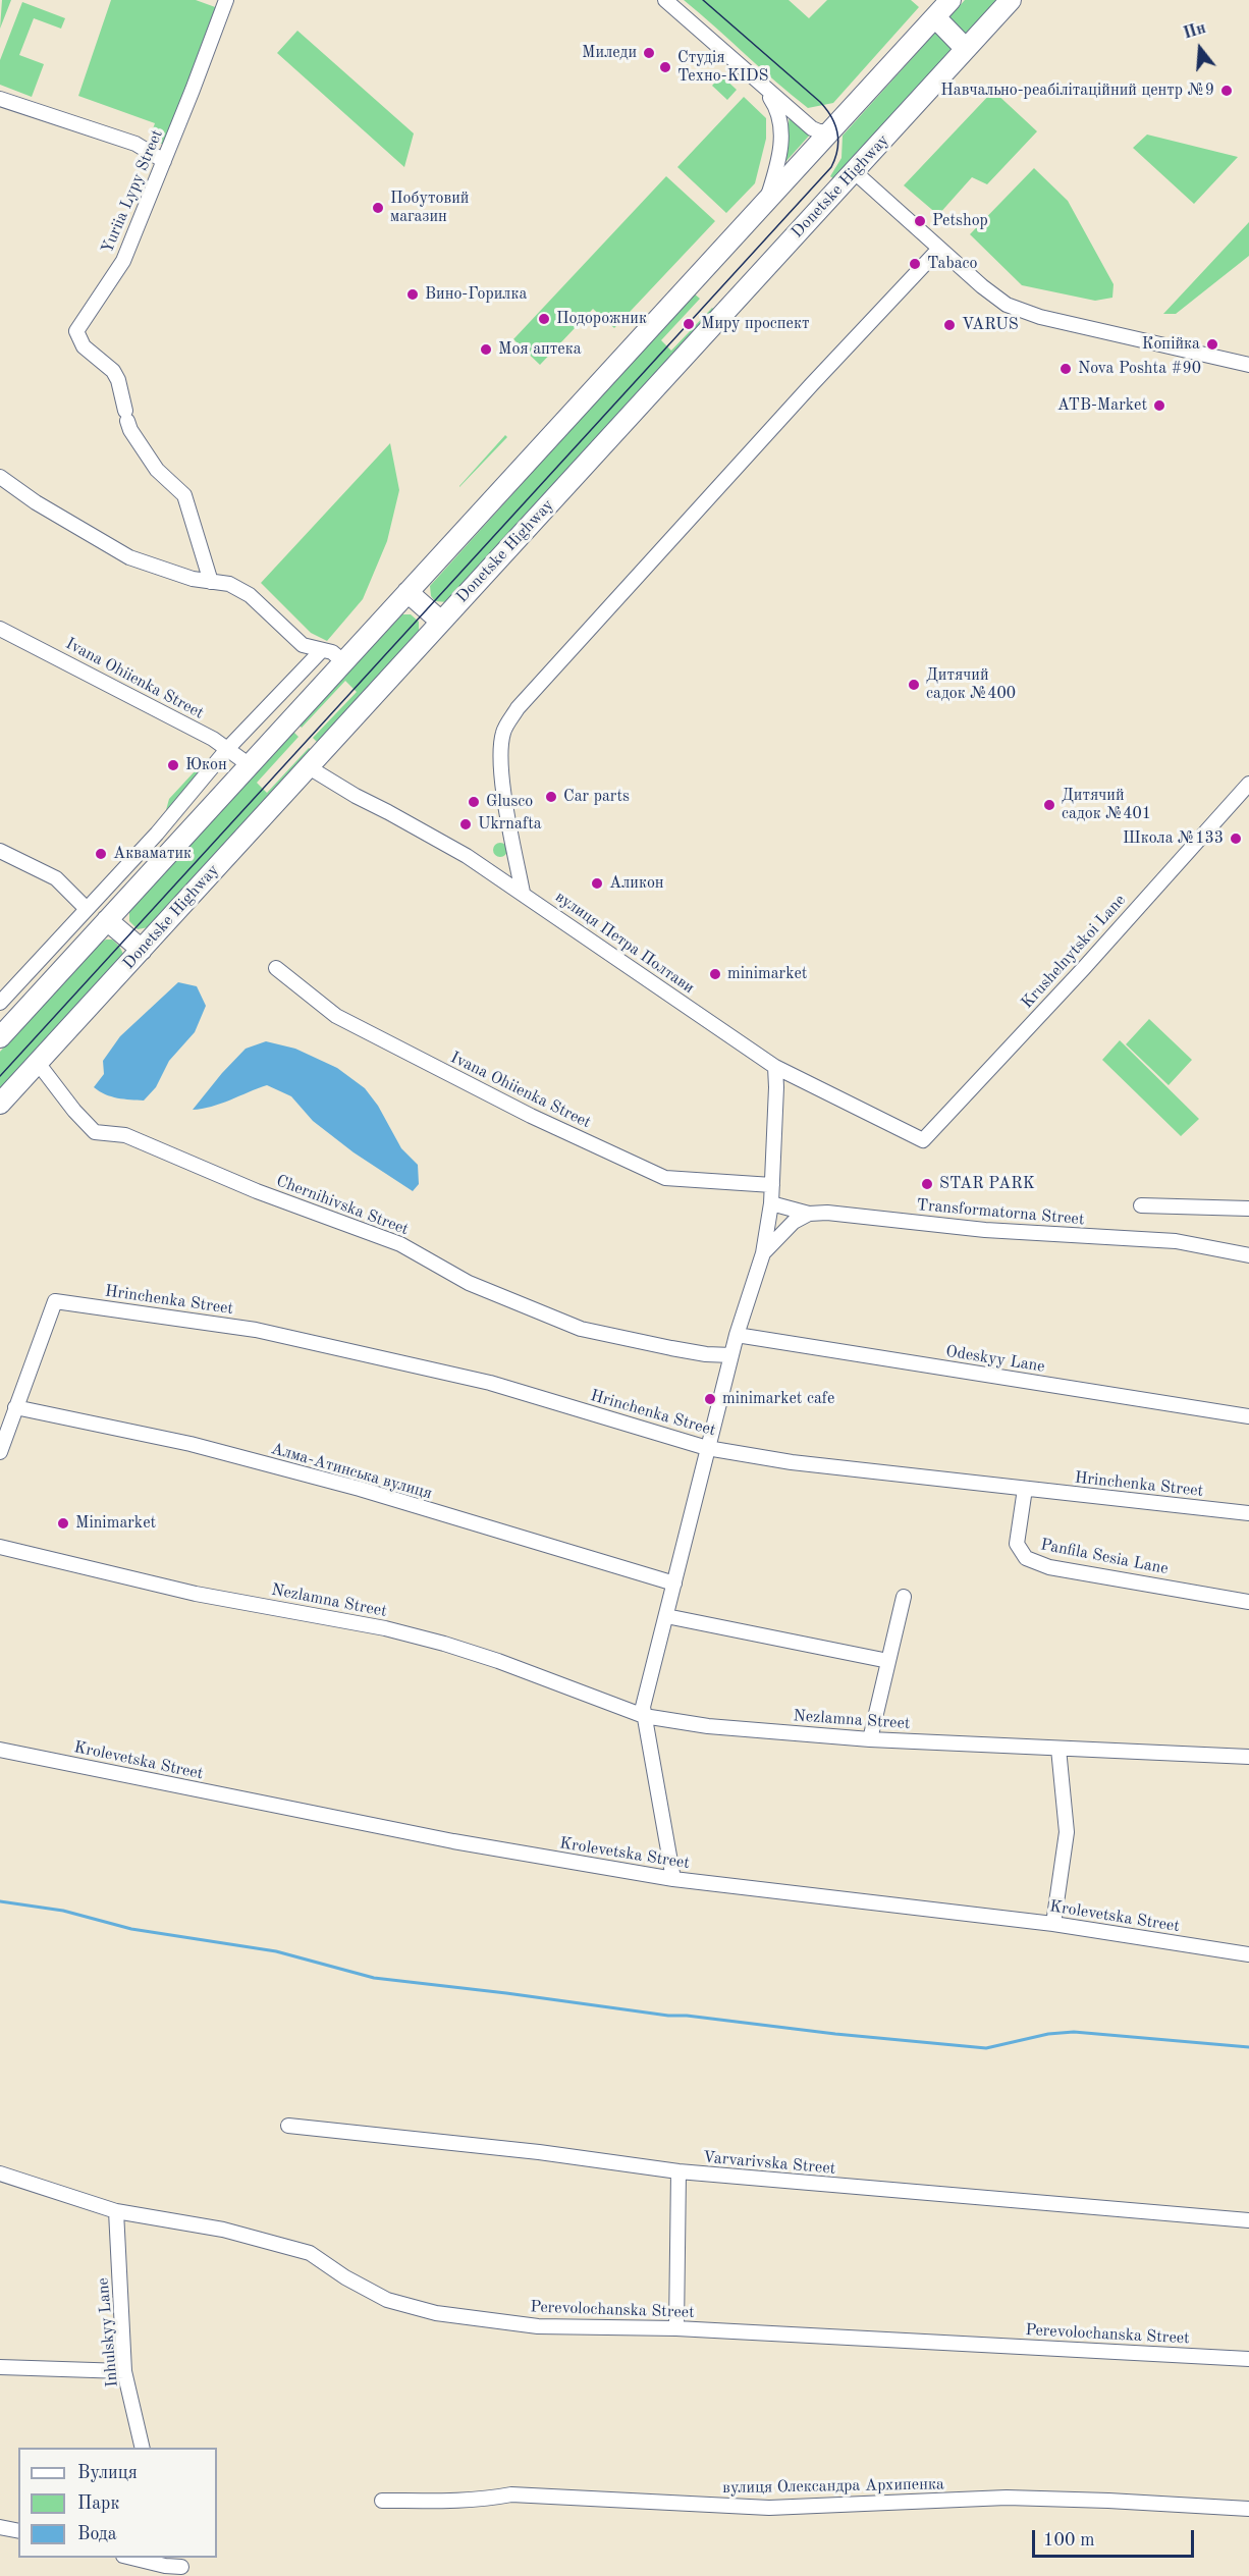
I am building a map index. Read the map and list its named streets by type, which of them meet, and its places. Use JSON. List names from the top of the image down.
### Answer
{
  "streets": {
    "highway": ["Donetske Highway"],
    "street": [
      "Yuriia Lypy Street",
      "Ivana Ohiienka Street",
      "вулиця Петра Полтави",
      "Krushelnytskoi Lane",
      "Chernihivska Street",
      "Transformatorna Street",
      "Hrinchenka Street",
      "Odeskyy Lane",
      "Алма-Атинська вулиця",
      "Panfila Sesia Lane",
      "Nezlamna Street",
      "Krolevetska Street",
      "Varvarivska Street",
      "Perevolochanska Street",
      "Inhulskyy Lane",
      "вулиця Олександра Архипенка"
    ]
  },
  "crossings": [
    ["Donetske Highway", "вулиця Петра Полтави"],
    ["Donetske Highway", "Chernihivska Street"],
    ["вулиця Петра Полтави", "Krushelnytskoi Lane"],
    ["Hrinchenka Street", "Алма-Атинська вулиця"],
    ["Hrinchenka Street", "Panfila Sesia Lane"],
    ["Perevolochanska Street", "Inhulskyy Lane"]
  ],
  "places": [
    "Миледи",
    "Студія Техно-KIDS",
    "Навчально-реабілітаційний центр №9",
    "Побутовий магазин",
    "Petshop",
    "Tabaco",
    "Вино-Горилка",
    "Подорожник",
    "Миру проспект",
    "VARUS",
    "Копійка",
    "Моя аптека",
    "Nova Poshta #90",
    "ATB-Market",
    "Дитячий садок №400",
    "Юкон",
    "Car parts",
    "Glusco",
    "Дитячий садок №401",
    "Ukrnafta",
    "Школа №133",
    "Акваматик",
    "Аликон",
    "minimarket",
    "STAR PARK",
    "minimarket cafe",
    "Minimarket"
  ],
  "legend": ["Вулиця", "Парк", "Вода"],
  "scale_bar": "100 m",
  "north": "top"
}
